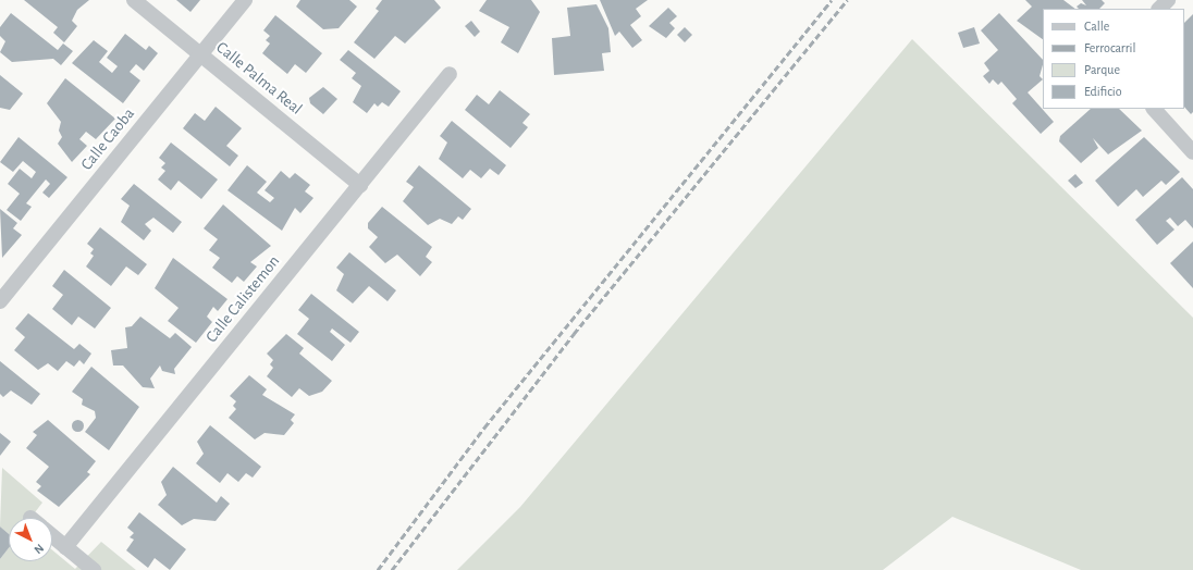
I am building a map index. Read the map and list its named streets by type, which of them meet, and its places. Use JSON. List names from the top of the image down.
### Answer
{
  "streets": {
    "street": ["Calle Palma Real", "Calle Caoba", "Calle Calistemon"]
  },
  "crossings": [
    ["Calle Palma Real", "Calle Caoba"],
    ["Calle Palma Real", "Calle Calistemon"]
  ],
  "legend": [
    "Calle",
    "Ferrocarril",
    "Parque",
    "Edificio"
  ],
  "north": "bottom right"
}
